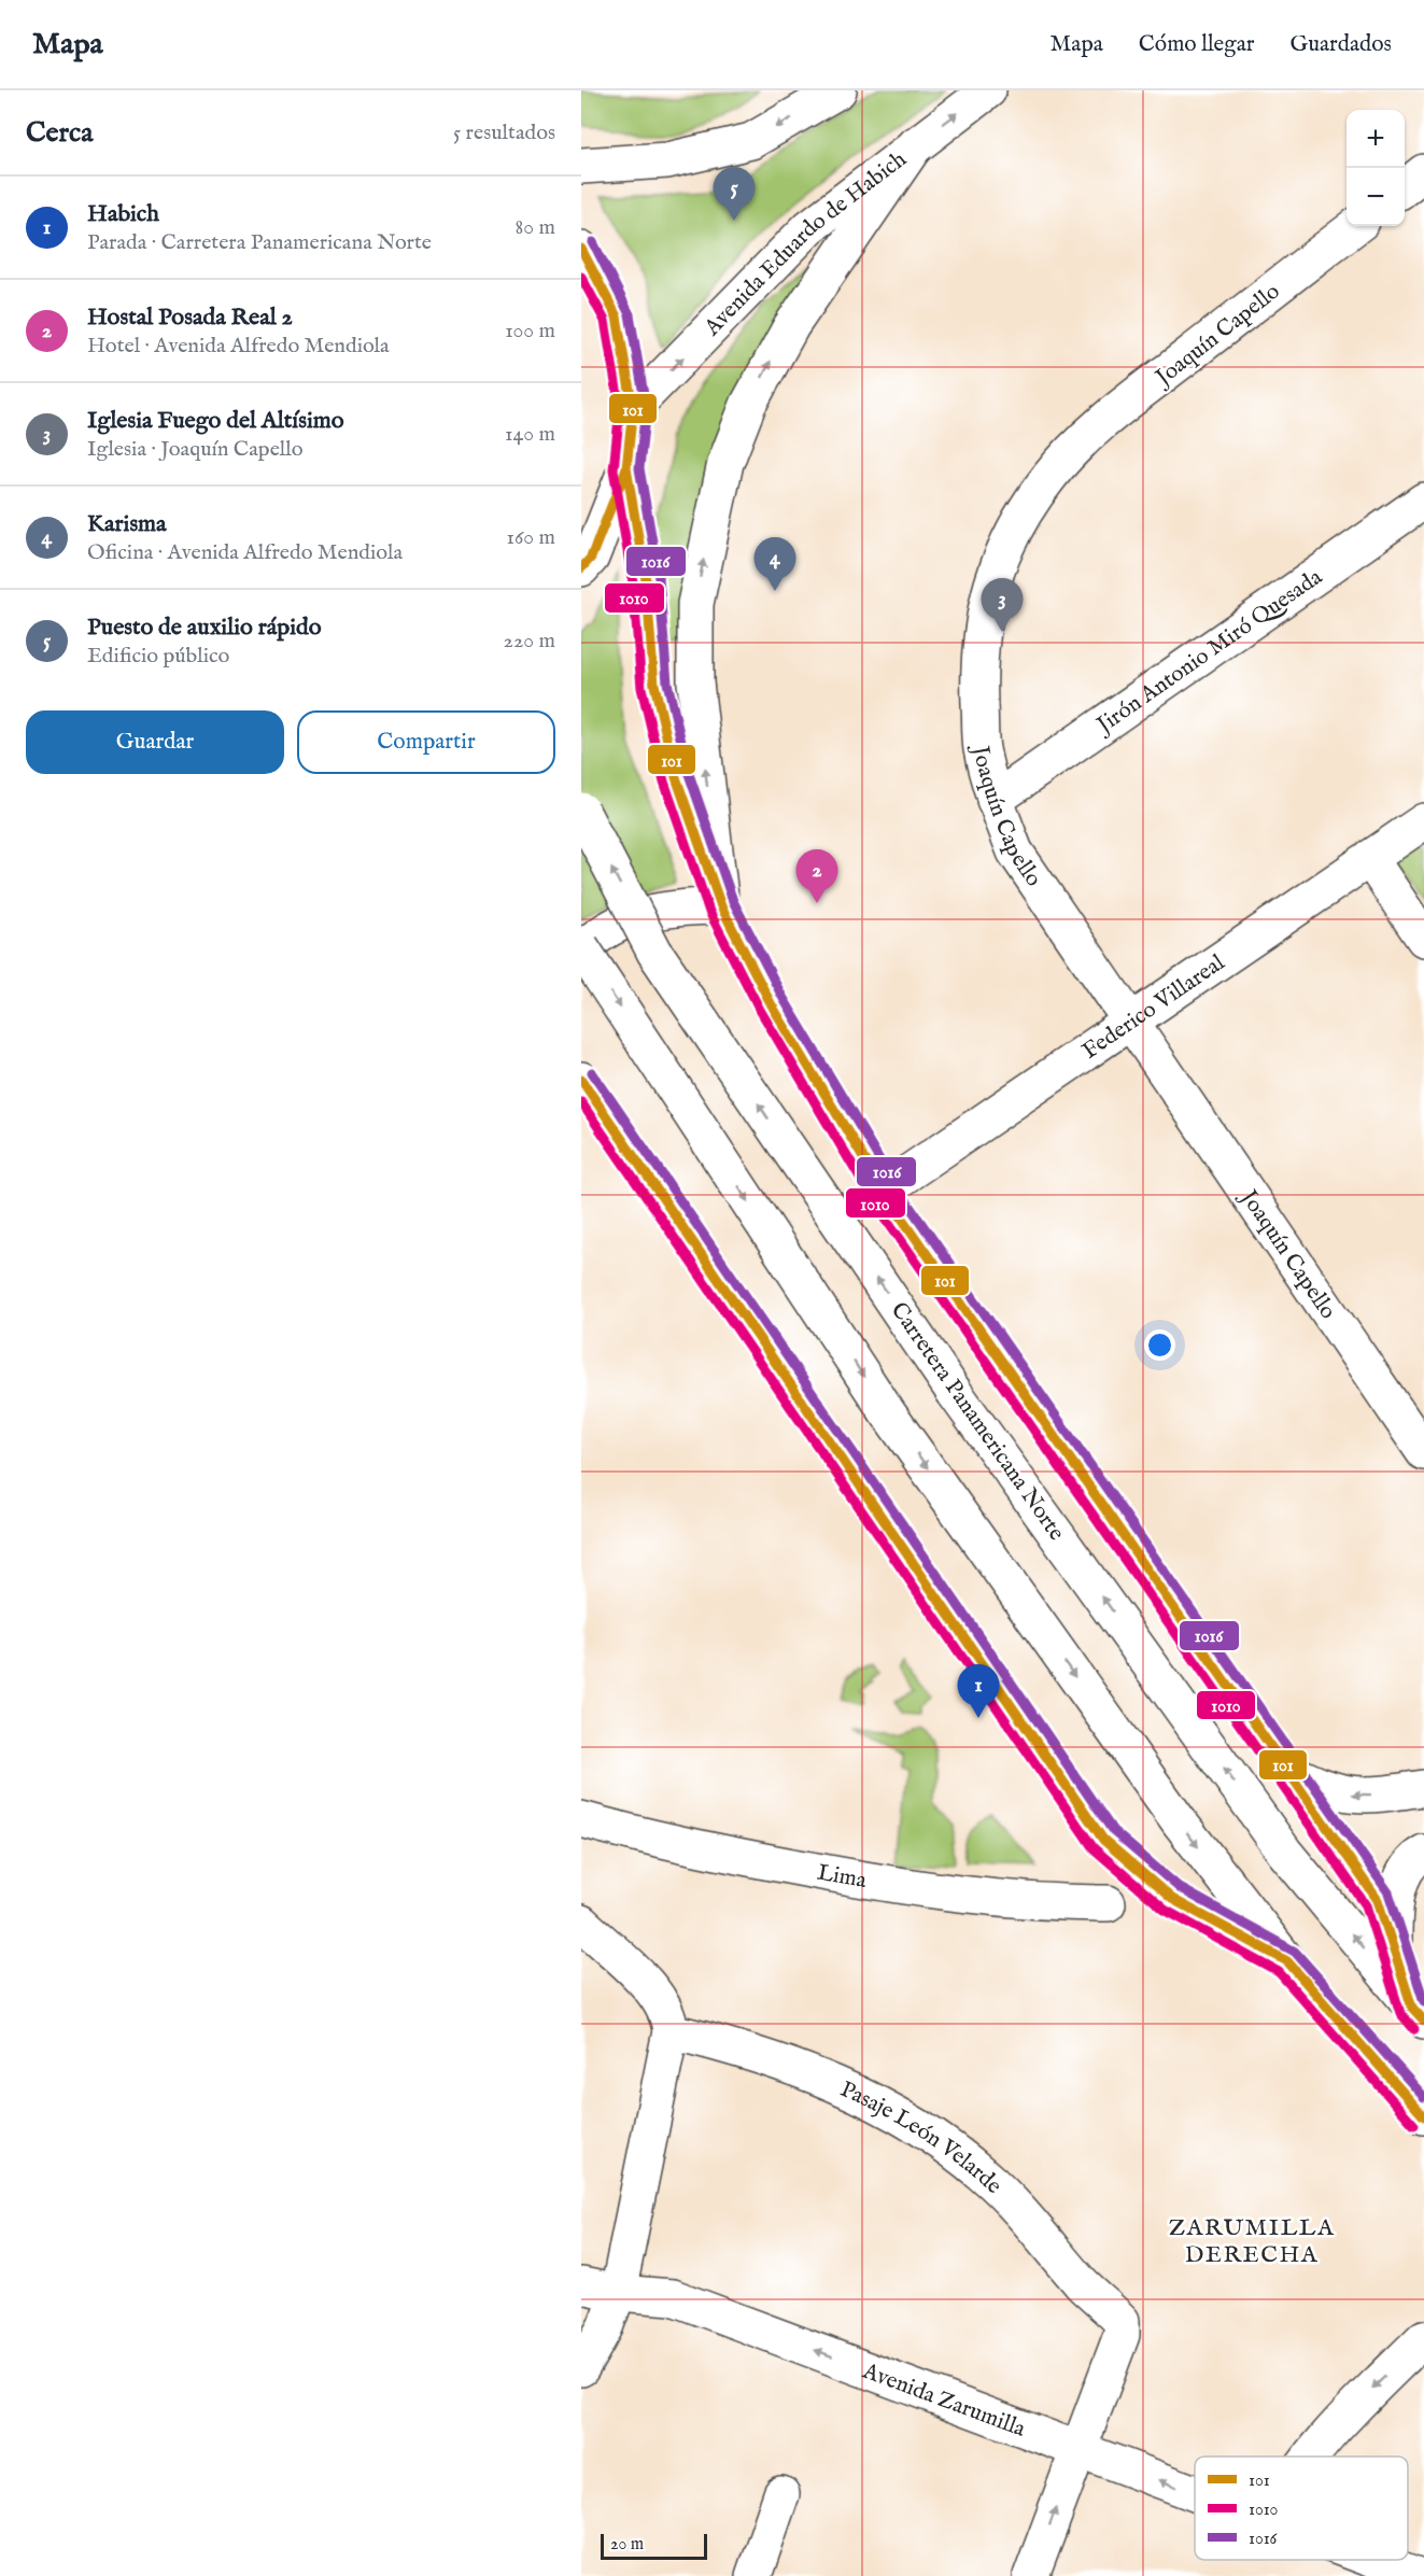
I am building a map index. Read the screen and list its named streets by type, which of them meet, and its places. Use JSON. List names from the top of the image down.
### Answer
{
  "streets": {
    "main road": [
      "Avenida Eduardo de Habich",
      "Joaquín Capello",
      "Jirón Antonio Miró Quesada",
      "Federico Villareal",
      "Carretera Panamericana Norte",
      "Lima",
      "Pasaje León Velarde",
      "Avenida Zarumilla"
    ]
  },
  "crossings": [
    ["Joaquín Capello", "Jirón Antonio Miró Quesada"],
    ["Joaquín Capello", "Federico Villareal"],
    ["Pasaje León Velarde", "Avenida Zarumilla"]
  ],
  "one_way": ["Avenida Eduardo de Habich", "Avenida Zarumilla"],
  "districts": ["ZARUMILLA DERECHA"],
  "lines": ["transit line 1016", "transit line 101", "transit line 1010"],
  "legend": ["101", "1010", "1016"],
  "scale_bar": "20 m",
  "page": {
    "header": "Mapa",
    "nav": ["Mapa", "Cómo llegar", "Guardados"],
    "heading": ["Cerca", "5 resultados"],
    "map_buttons": ["+", "−"],
    "pins": [
      "5",
      "4",
      "3",
      "2",
      "1"
    ],
    "list": [
      {
        "mark": "1",
        "name": "Habich",
        "note": "Parada · Carretera Panamericana Norte",
        "value": "80 m"
      },
      {
        "mark": "2",
        "name": "Hostal Posada Real 2",
        "note": "Hotel · Avenida Alfredo Mendiola",
        "value": "100 m"
      },
      {
        "mark": "3",
        "name": "Iglesia Fuego del Altísimo",
        "note": "Iglesia · Joaquín Capello",
        "value": "140 m"
      },
      {
        "mark": "4",
        "name": "Karisma",
        "note": "Oficina · Avenida Alfredo Mendiola",
        "value": "160 m"
      },
      {
        "mark": "5",
        "name": "Puesto de auxilio rápido",
        "note": "Edificio público",
        "value": "220 m"
      }
    ],
    "buttons": ["Guardar", "Compartir"],
    "scale": "20 m"
  }
}
